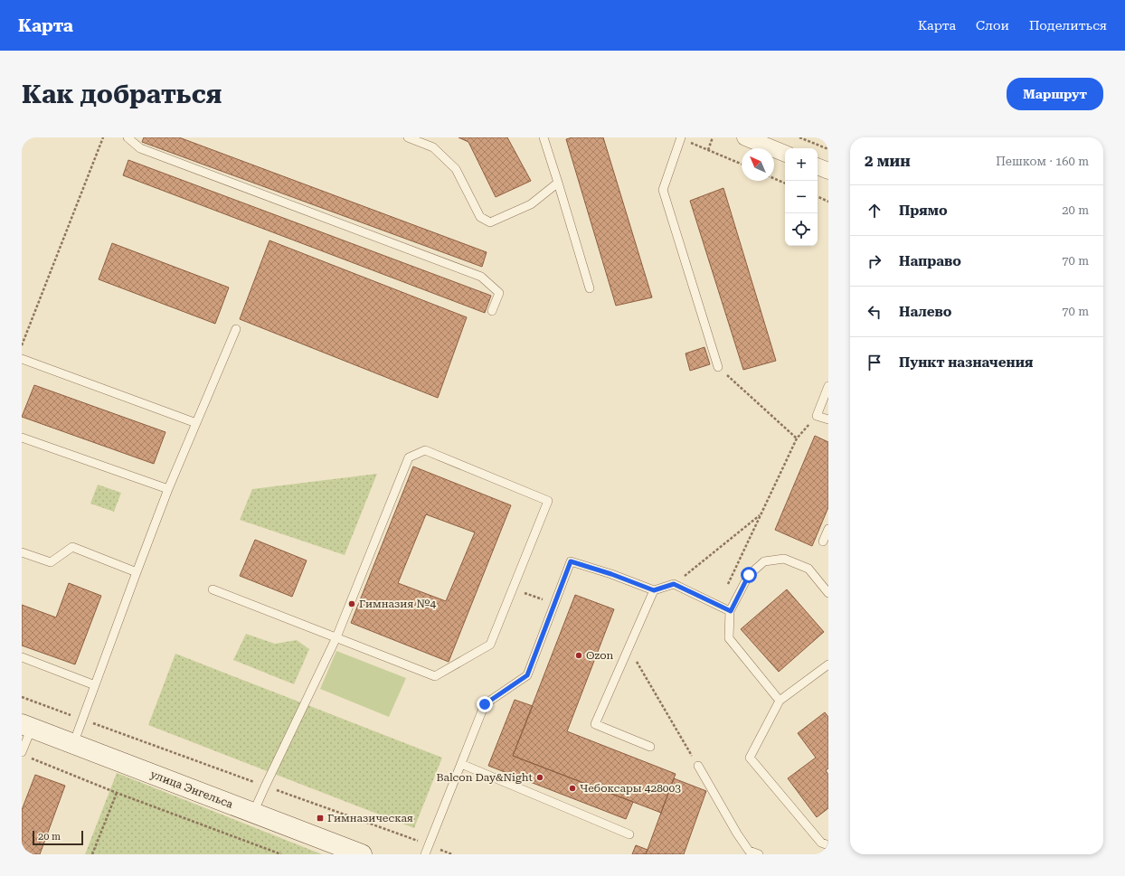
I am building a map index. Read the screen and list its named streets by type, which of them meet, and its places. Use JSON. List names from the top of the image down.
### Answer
{
  "streets": {
    "street": ["улица Энгельса"]
  },
  "places": {
    "other": [
      "Гимназия №4",
      "Ozon",
      "Balcon Day&Night",
      "Чебоксары 428003"
    ],
    "transit": ["Гимназическая"]
  },
  "scale_bar": "20 m",
  "north": "top left",
  "page": {
    "header": "Карта",
    "nav": ["Карта", "Слои", "Поделиться"],
    "buttons": "Маршрут",
    "title": "Как добраться",
    "heading": ["2 мин", "Пешком · 160 m"],
    "map_buttons": ["+", "−"],
    "list": [
      ["Прямо", "20 m"],
      ["Направо", "70 m"],
      ["Налево", "70 m"],
      "Пункт назначения"
    ],
    "scale": "20 m"
  }
}
